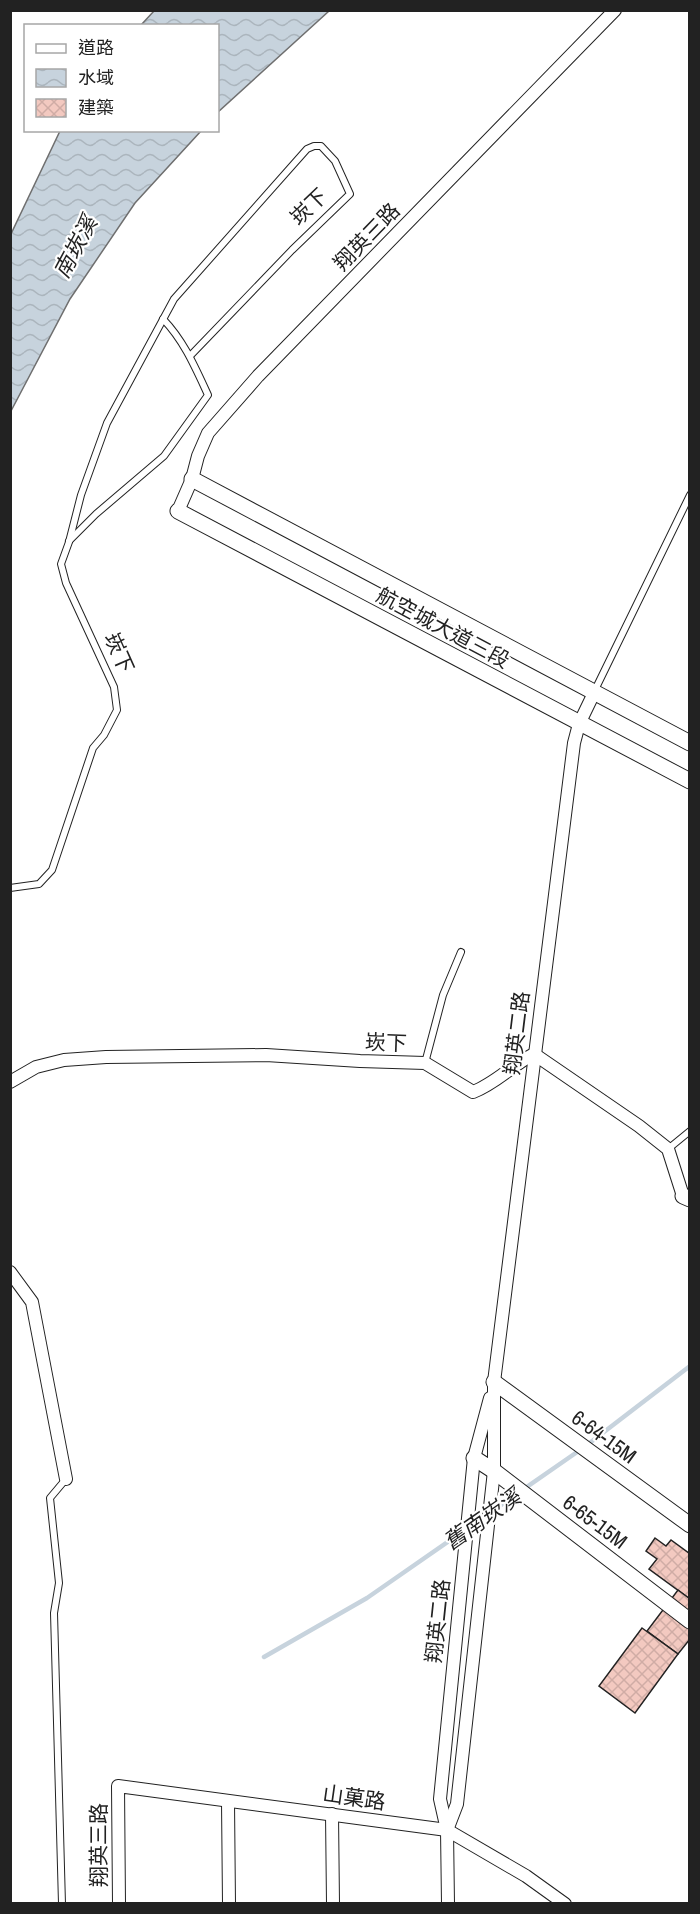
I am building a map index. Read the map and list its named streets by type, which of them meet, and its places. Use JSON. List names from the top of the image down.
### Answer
{
  "streets": {
    "street": [
      "崁下",
      "翔英三路",
      "航空城大道三段",
      "翔英二路",
      "6-64-15M",
      "6-65-15M",
      "山菓路"
    ]
  },
  "crossings": [
    ["崁下", "翔英二路"],
    ["翔英三路", "航空城大道三段"],
    ["翔英三路", "山菓路"],
    ["航空城大道三段", "翔英二路"],
    ["翔英二路", "6-64-15M"],
    ["翔英二路", "6-65-15M"],
    ["翔英二路", "山菓路"]
  ],
  "water": ["南崁溪", "舊南崁溪"],
  "legend": ["道路", "水域", "建築"]
}
